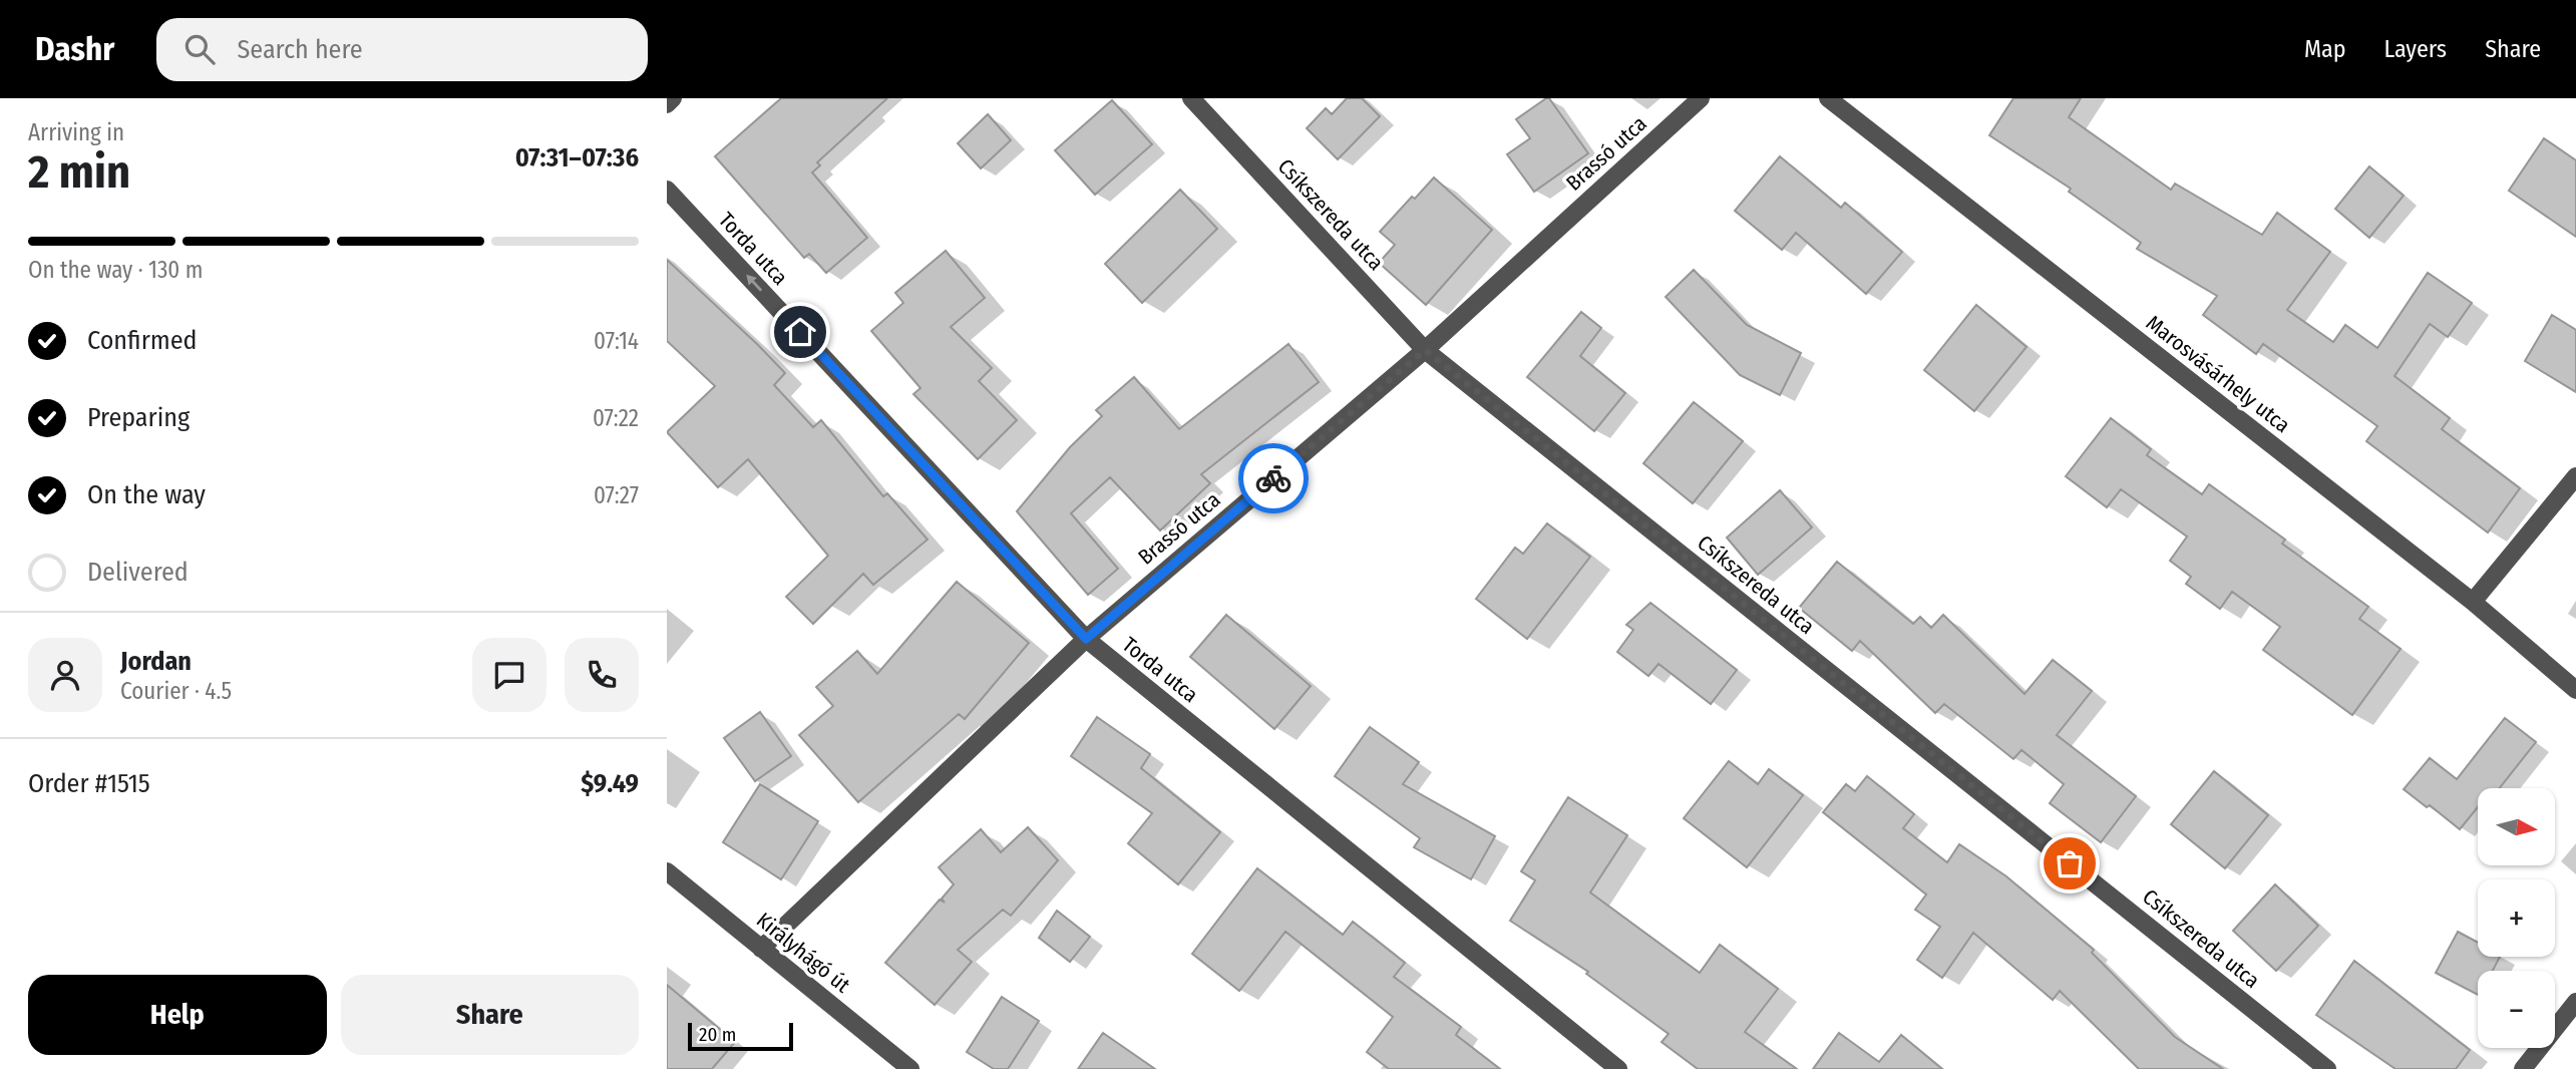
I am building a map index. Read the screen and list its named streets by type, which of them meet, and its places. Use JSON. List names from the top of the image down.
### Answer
{
  "streets": {
    "street": [
      "Brassó utca",
      "Csíkszereda utca",
      "Torda utca",
      "Marosvásárhely utca",
      "Királyhágó út"
    ]
  },
  "crossings": [
    ["Brassó utca", "Csíkszereda utca"],
    ["Brassó utca", "Torda utca"],
    ["Brassó utca", "Királyhágó út"]
  ],
  "one_way": ["Torda utca"],
  "scale_bar": "20 m",
  "north": "right",
  "page": {
    "header": "Dashr",
    "search": "Search here",
    "nav": ["Map", "Layers", "Share"],
    "heading": ["2 min", "Arriving in", "07:31–07:36"],
    "panel": [
      "Jordan",
      "Courier · 4.5",
      "Order #1515",
      "$9.49"
    ],
    "bar": "On the way · 130 m",
    "list": [
      ["Confirmed", "07:14"],
      ["Preparing", "07:22"],
      ["On the way", "07:27"],
      "Delivered"
    ],
    "map_buttons": ["+", "−"],
    "buttons": ["Help", "Share"],
    "scale": "20 m"
  }
}
